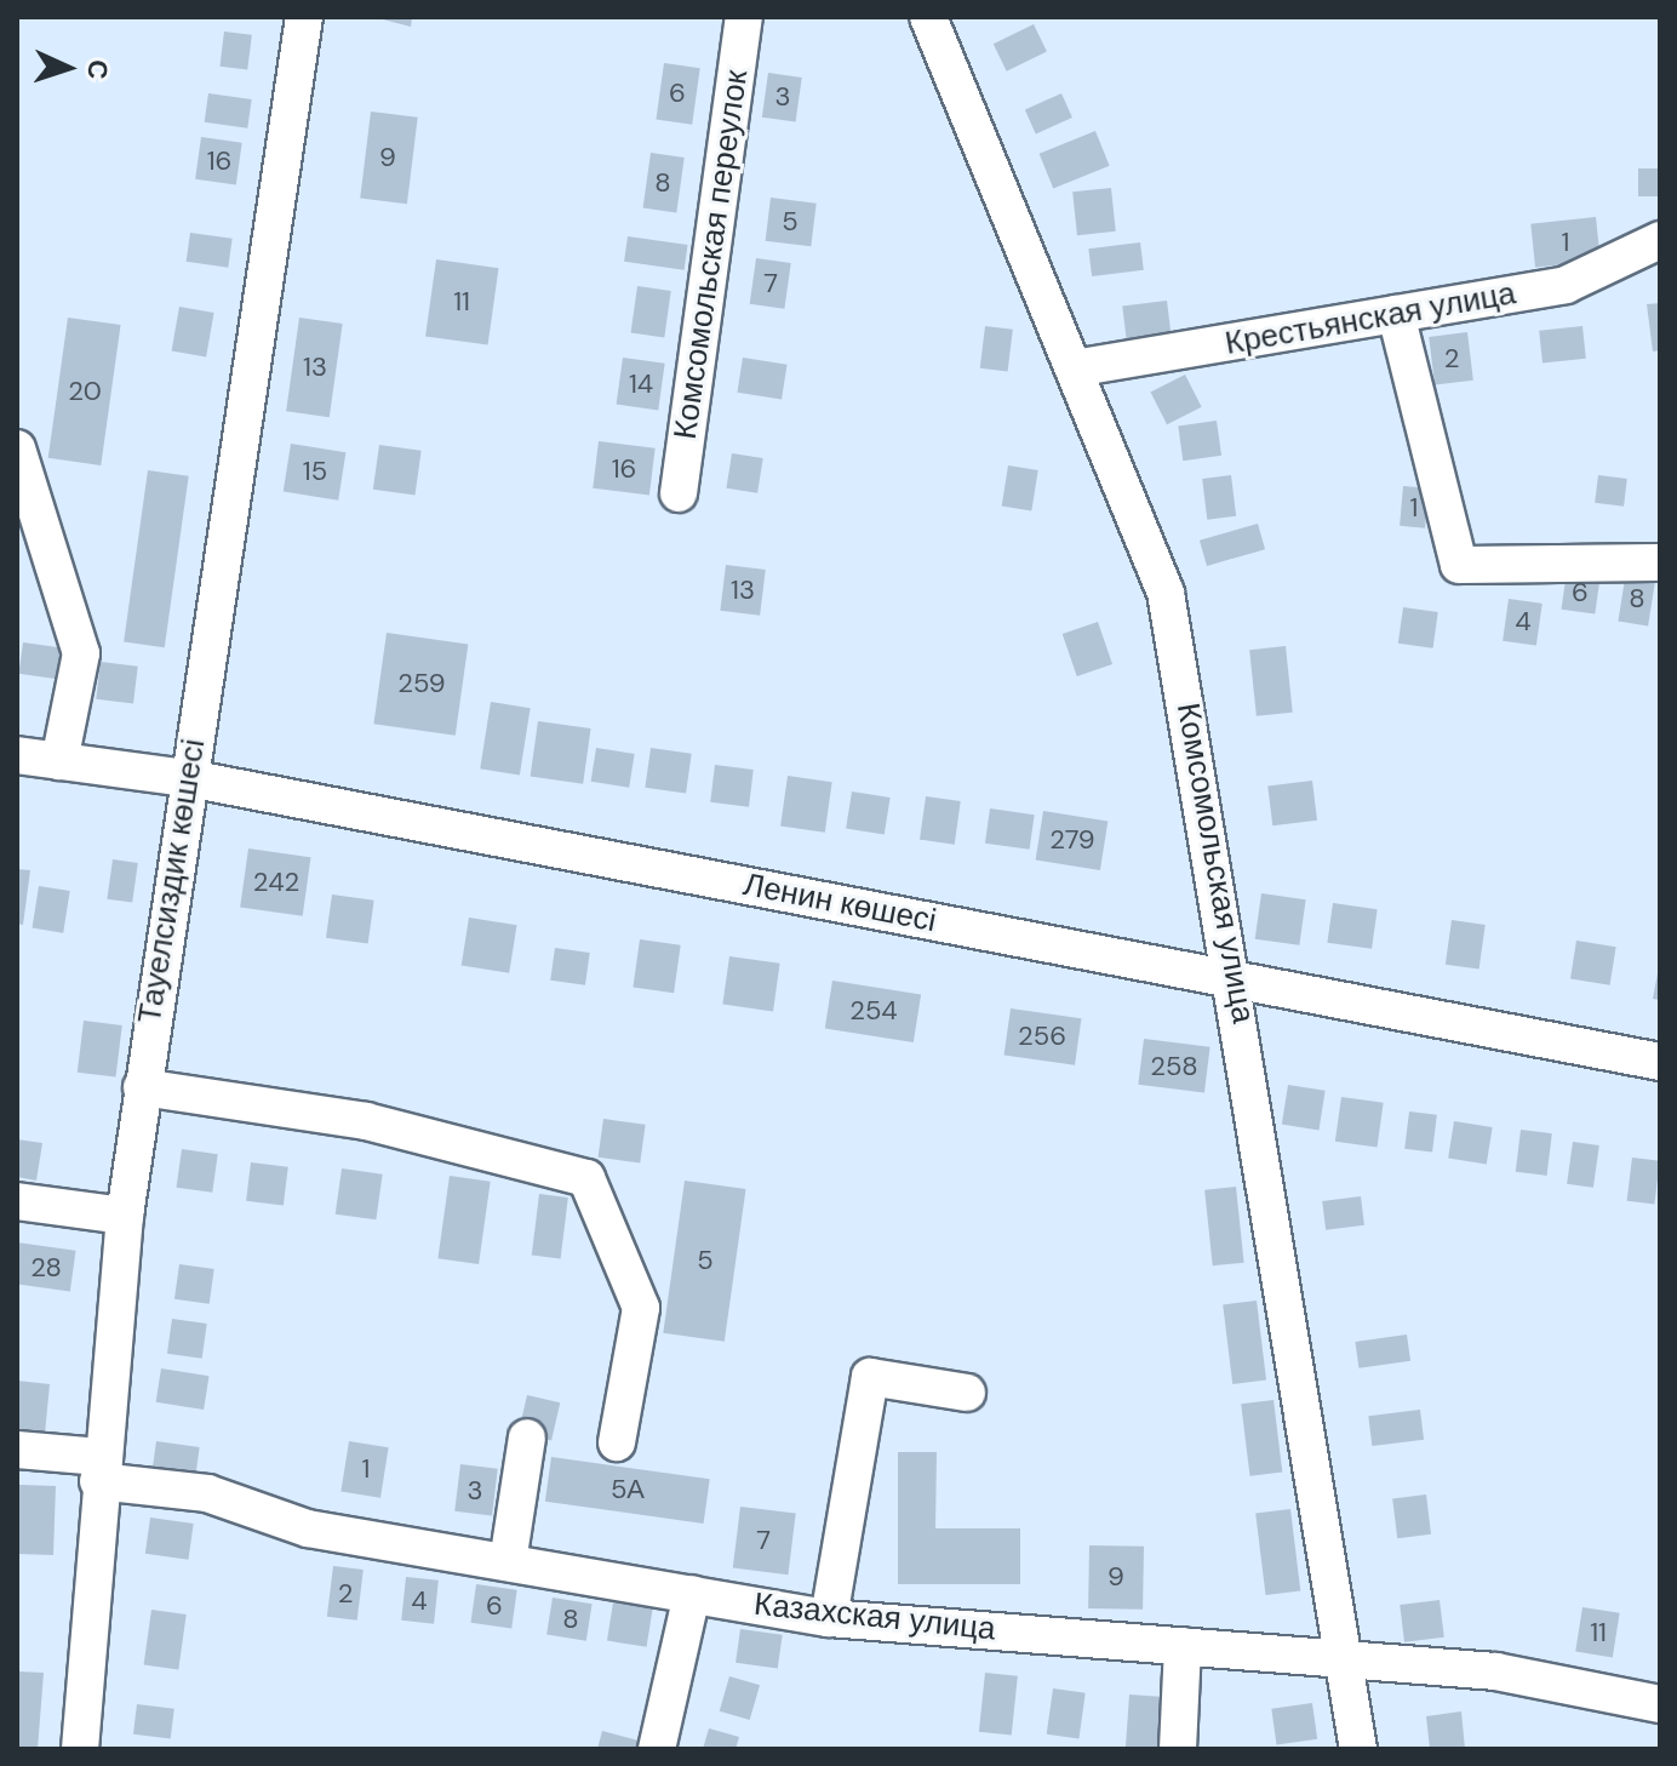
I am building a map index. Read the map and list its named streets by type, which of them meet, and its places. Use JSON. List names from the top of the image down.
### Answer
{
  "streets": {
    "street": [
      "Комсомольская переулок",
      "Крестьянская улица",
      "Комсомольская улица",
      "Тауелсиздик көшесі",
      "Ленин көшесі",
      "Казахская улица"
    ]
  },
  "crossings": [
    ["Крестьянская улица", "Комсомольская улица"],
    ["Комсомольская улица", "Ленин көшесі"],
    ["Комсомольская улица", "Казахская улица"],
    ["Тауелсиздик көшесі", "Ленин көшесі"],
    ["Тауелсиздик көшесі", "Казахская улица"]
  ],
  "house_numbers": [
    "6",
    "3",
    "9",
    "16",
    "8",
    "5",
    "1",
    "7",
    "11",
    "2",
    "13",
    "14",
    "20",
    "16",
    "15",
    "1",
    "13",
    "6",
    "8",
    "4",
    "259",
    "279",
    "242",
    "254",
    "256",
    "258",
    "5",
    "28",
    "1",
    "5А",
    "3",
    "7",
    "9",
    "2",
    "4",
    "6",
    "8",
    "11"
  ],
  "north": "right"
}
